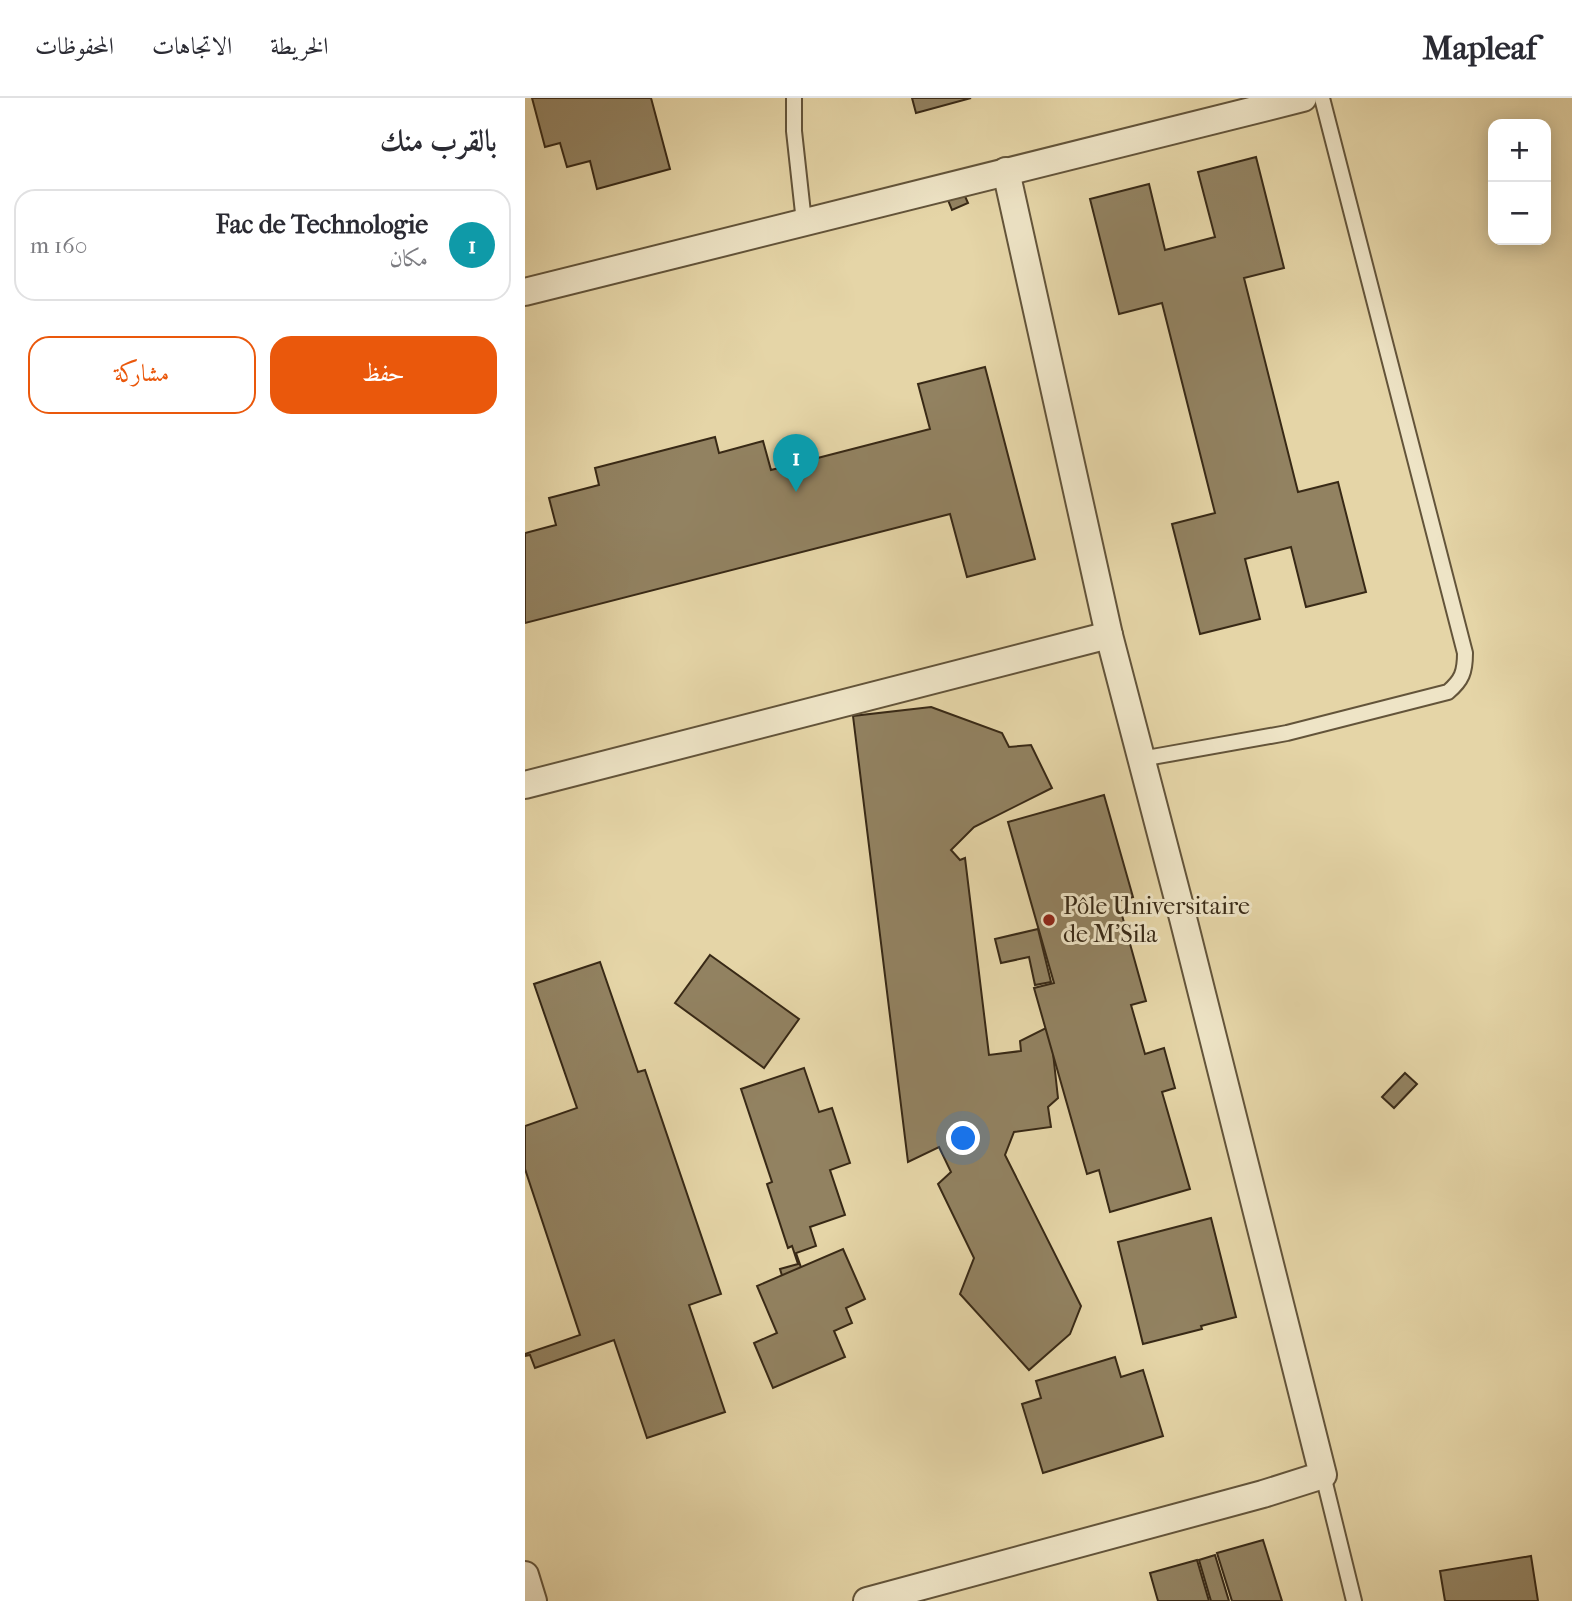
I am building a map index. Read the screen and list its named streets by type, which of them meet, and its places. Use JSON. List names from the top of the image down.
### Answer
{
  "places": ["Pôle Universitaire de M'Sila"],
  "page": {
    "header": "Mapleaf",
    "nav": ["الخريطة", "الاتجاهات", "المحفوظات"],
    "heading": "بالقرب منك",
    "map_buttons": ["+", "−"],
    "list": [
      {
        "mark": "1",
        "name": "Fac de Technologie",
        "note": "مكان",
        "value": "160 m"
      }
    ],
    "buttons": ["حفظ", "مشاركة"],
    "pins": "1"
  }
}
